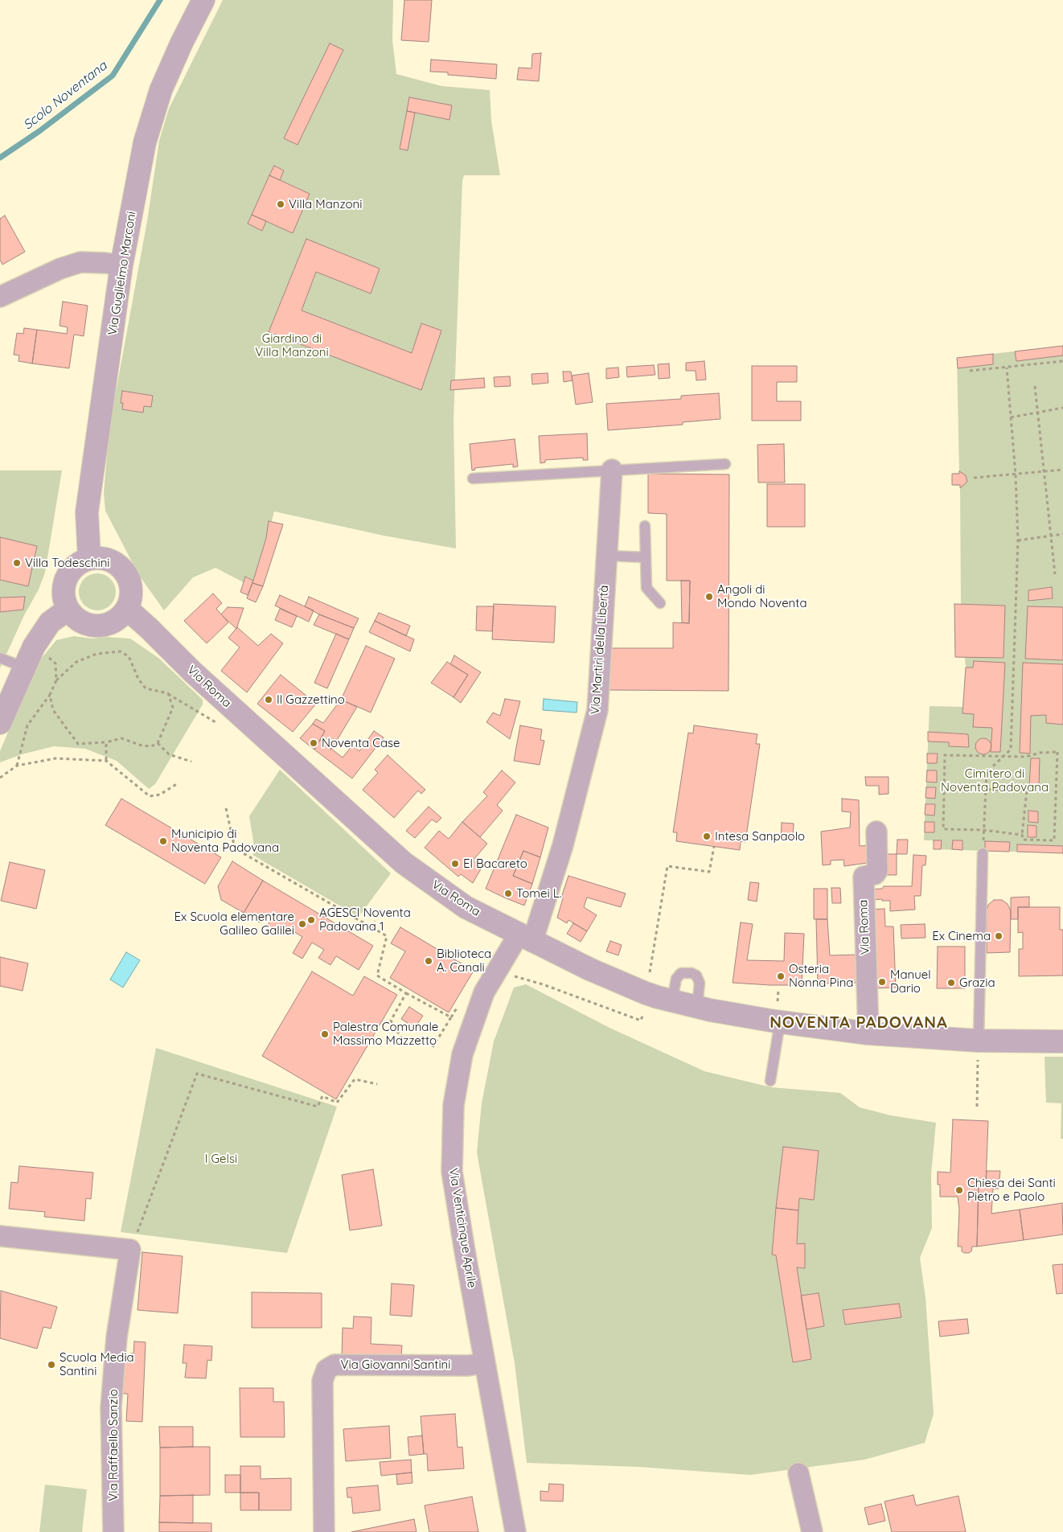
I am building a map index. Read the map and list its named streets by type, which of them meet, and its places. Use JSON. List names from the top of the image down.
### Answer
{
  "streets": {
    "street": [
      "Via Guglielmo Marconi",
      "Via Martiri della Libertà",
      "Via Roma",
      "Via Venticinque Aprile",
      "Via Giovanni Santini",
      "Via Raffaello Sanzio"
    ]
  },
  "crossings": [
    ["Via Guglielmo Marconi", "Via Roma"],
    ["Via Martiri della Libertà", "Via Roma"],
    ["Via Martiri della Libertà", "Via Venticinque Aprile"],
    ["Via Roma", "Via Venticinque Aprile"],
    ["Via Venticinque Aprile", "Via Giovanni Santini"]
  ],
  "districts": ["NOVENTA PADOVANA"],
  "water": ["Scolo Noventana"],
  "parks": ["Giardino di Villa Manzoni", "Cimitero di Noventa Padovana", "I Gelsi"],
  "places": [
    "Villa Manzoni",
    "Villa Todeschini",
    "Angoli di Mondo Noventa",
    "Il Gazzettino",
    "Noventa Case",
    "Intesa Sanpaolo",
    "Municipio di Noventa Padovana",
    "El Bacareto",
    "Tomei L.",
    "AGESCI Noventa Padovana 1",
    "Ex Scuola elementare Galileo Galilei",
    "Ex Cinema",
    "Biblioteca A. Canali",
    "Osteria Nonna Pina",
    "Manuel Dario",
    "Grazia",
    "Palestra Comunale Massimo Mazzetto",
    "Chiesa dei Santi Pietro e Paolo",
    "Scuola Media Santini"
  ]
}
